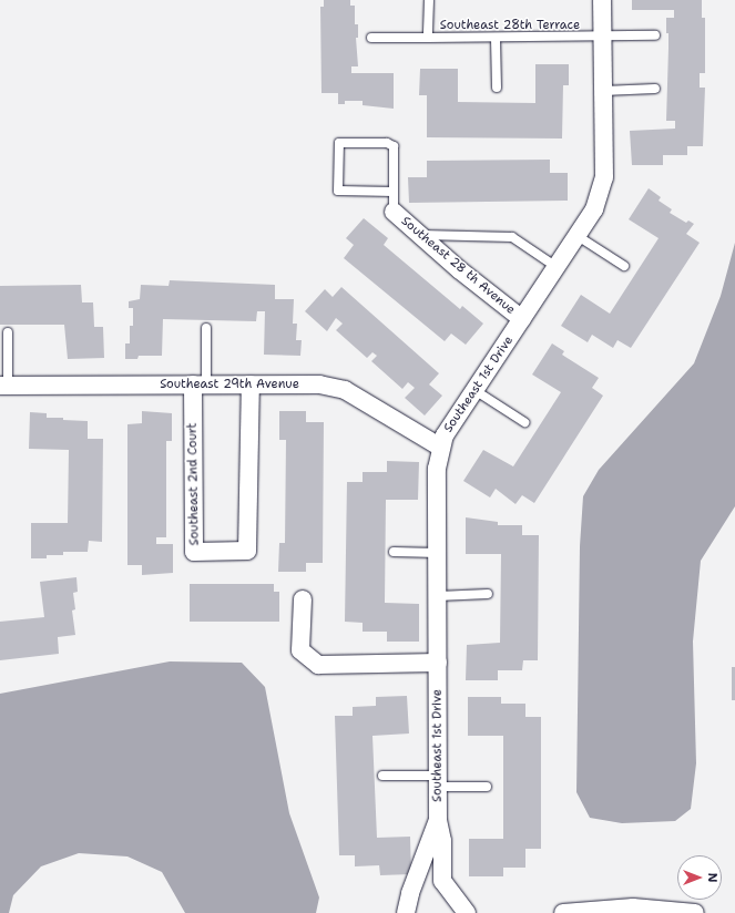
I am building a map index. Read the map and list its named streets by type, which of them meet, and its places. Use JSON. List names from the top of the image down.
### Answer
{
  "streets": {
    "street": [
      "Southeast 28 th Avenue",
      "Southeast 29th Avenue",
      "Southeast 1st Drive",
      "Southeast 2nd Court"
    ],
    "lane": ["Southeast 28th Terrace"]
  },
  "crossings": [
    ["Southeast 28th Terrace", "Southeast 1st Drive"],
    ["Southeast 28 th Avenue", "Southeast 1st Drive"],
    ["Southeast 29th Avenue", "Southeast 1st Drive"],
    ["Southeast 29th Avenue", "Southeast 2nd Court"]
  ],
  "north": "right"
}
